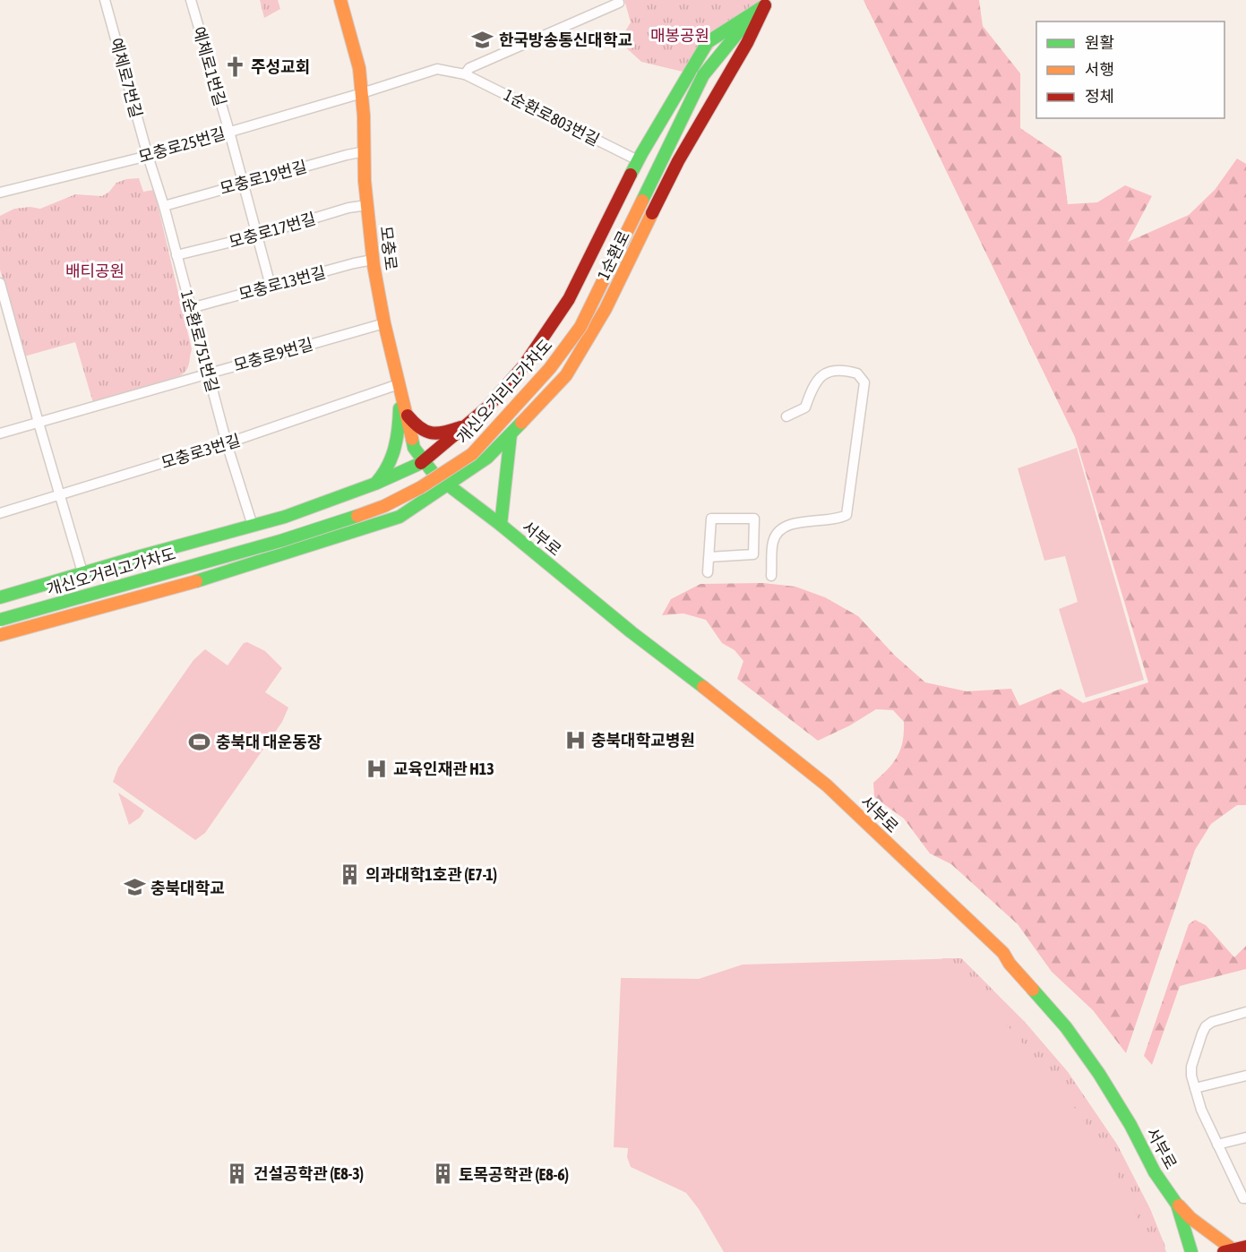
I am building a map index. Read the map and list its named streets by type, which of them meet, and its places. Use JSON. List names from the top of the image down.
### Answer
{
  "streets": {
    "main road": [
      "모충로",
      "1순환로",
      "개신오거리고가차도",
      "서부로"
    ],
    "street": [
      "예체로1번길",
      "예체로7번길",
      "1순환로803번길",
      "모충로25번길",
      "모충로19번길",
      "모충로17번길",
      "모충로13번길",
      "1순환로751번길",
      "모충로9번길",
      "모충로3번길"
    ]
  },
  "crossings": [
    ["예체로1번길", "모충로25번길"],
    ["예체로1번길", "모충로19번길"],
    ["예체로1번길", "모충로17번길"],
    ["예체로1번길", "모충로13번길"],
    ["예체로7번길", "모충로25번길"],
    ["예체로7번길", "1순환로751번길"],
    ["1순환로803번길", "모충로25번길"],
    ["1순환로803번길", "모충로"],
    ["모충로25번길", "모충로"],
    ["모충로25번길", "1순환로751번길"],
    ["모충로19번길", "모충로"],
    ["모충로19번길", "1순환로751번길"],
    ["모충로17번길", "모충로"],
    ["모충로17번길", "1순환로751번길"],
    ["모충로", "1순환로"],
    ["모충로", "모충로13번길"],
    ["모충로", "모충로9번길"],
    ["모충로", "모충로3번길"],
    ["모충로", "서부로"],
    ["1순환로", "개신오거리고가차도"],
    ["1순환로", "서부로"],
    ["모충로13번길", "1순환로751번길"],
    ["1순환로751번길", "모충로9번길"],
    ["1순환로751번길", "모충로3번길"]
  ],
  "parks": ["매봉공원", "배티공원"],
  "places": {
    "school or university": ["한국방송통신대학교", "충북대학교"],
    "church": ["주성교회"],
    "hospital": ["충북대학교병원", "교육인재관 H13"],
    "sports": ["충북대 대운동장"],
    "building": ["의과대학1호관 (E7-1)", "건설공학관 (E8-3)", "토목공학관 (E8-6)"]
  },
  "legend": ["원활", "서행", "정체"]
}
